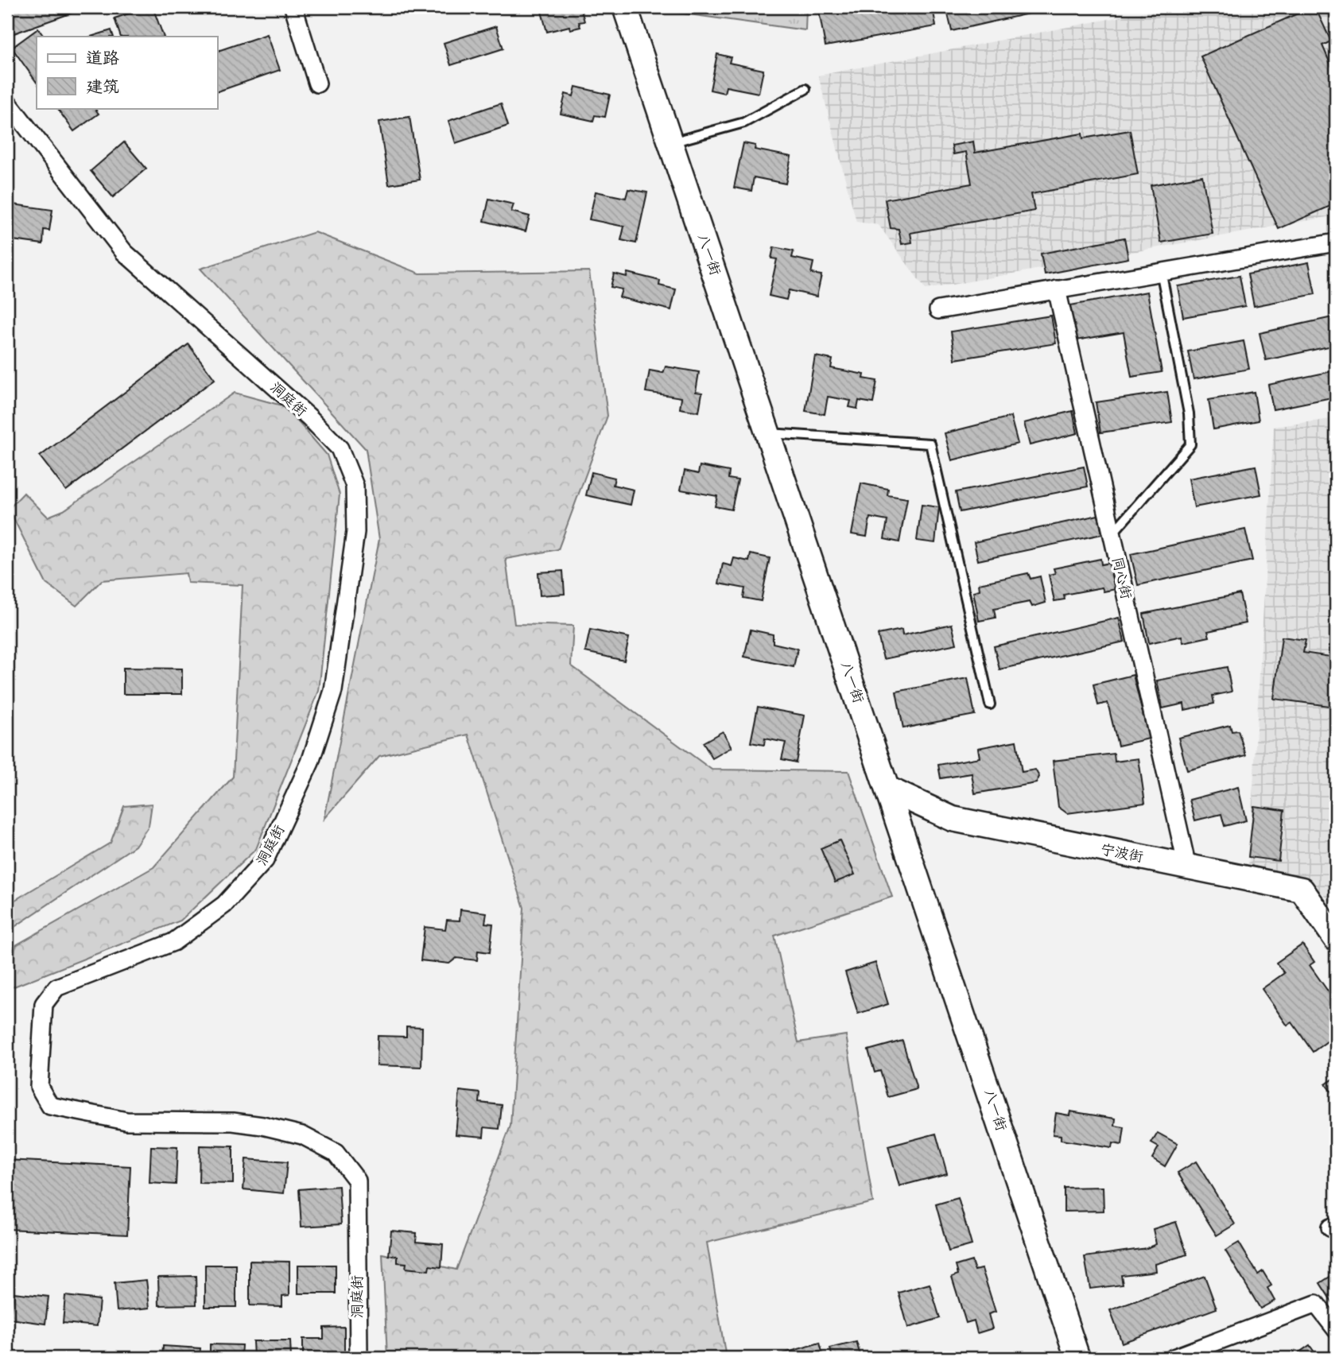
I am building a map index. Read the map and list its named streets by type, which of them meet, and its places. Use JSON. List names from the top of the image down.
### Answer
{
  "streets": {
    "street": [
      "八一街",
      "洞庭街",
      "同心街",
      "宁波街"
    ]
  },
  "crossings": [
    ["八一街", "宁波街"],
    ["同心街", "宁波街"]
  ],
  "legend": ["道路", "建筑"]
}
